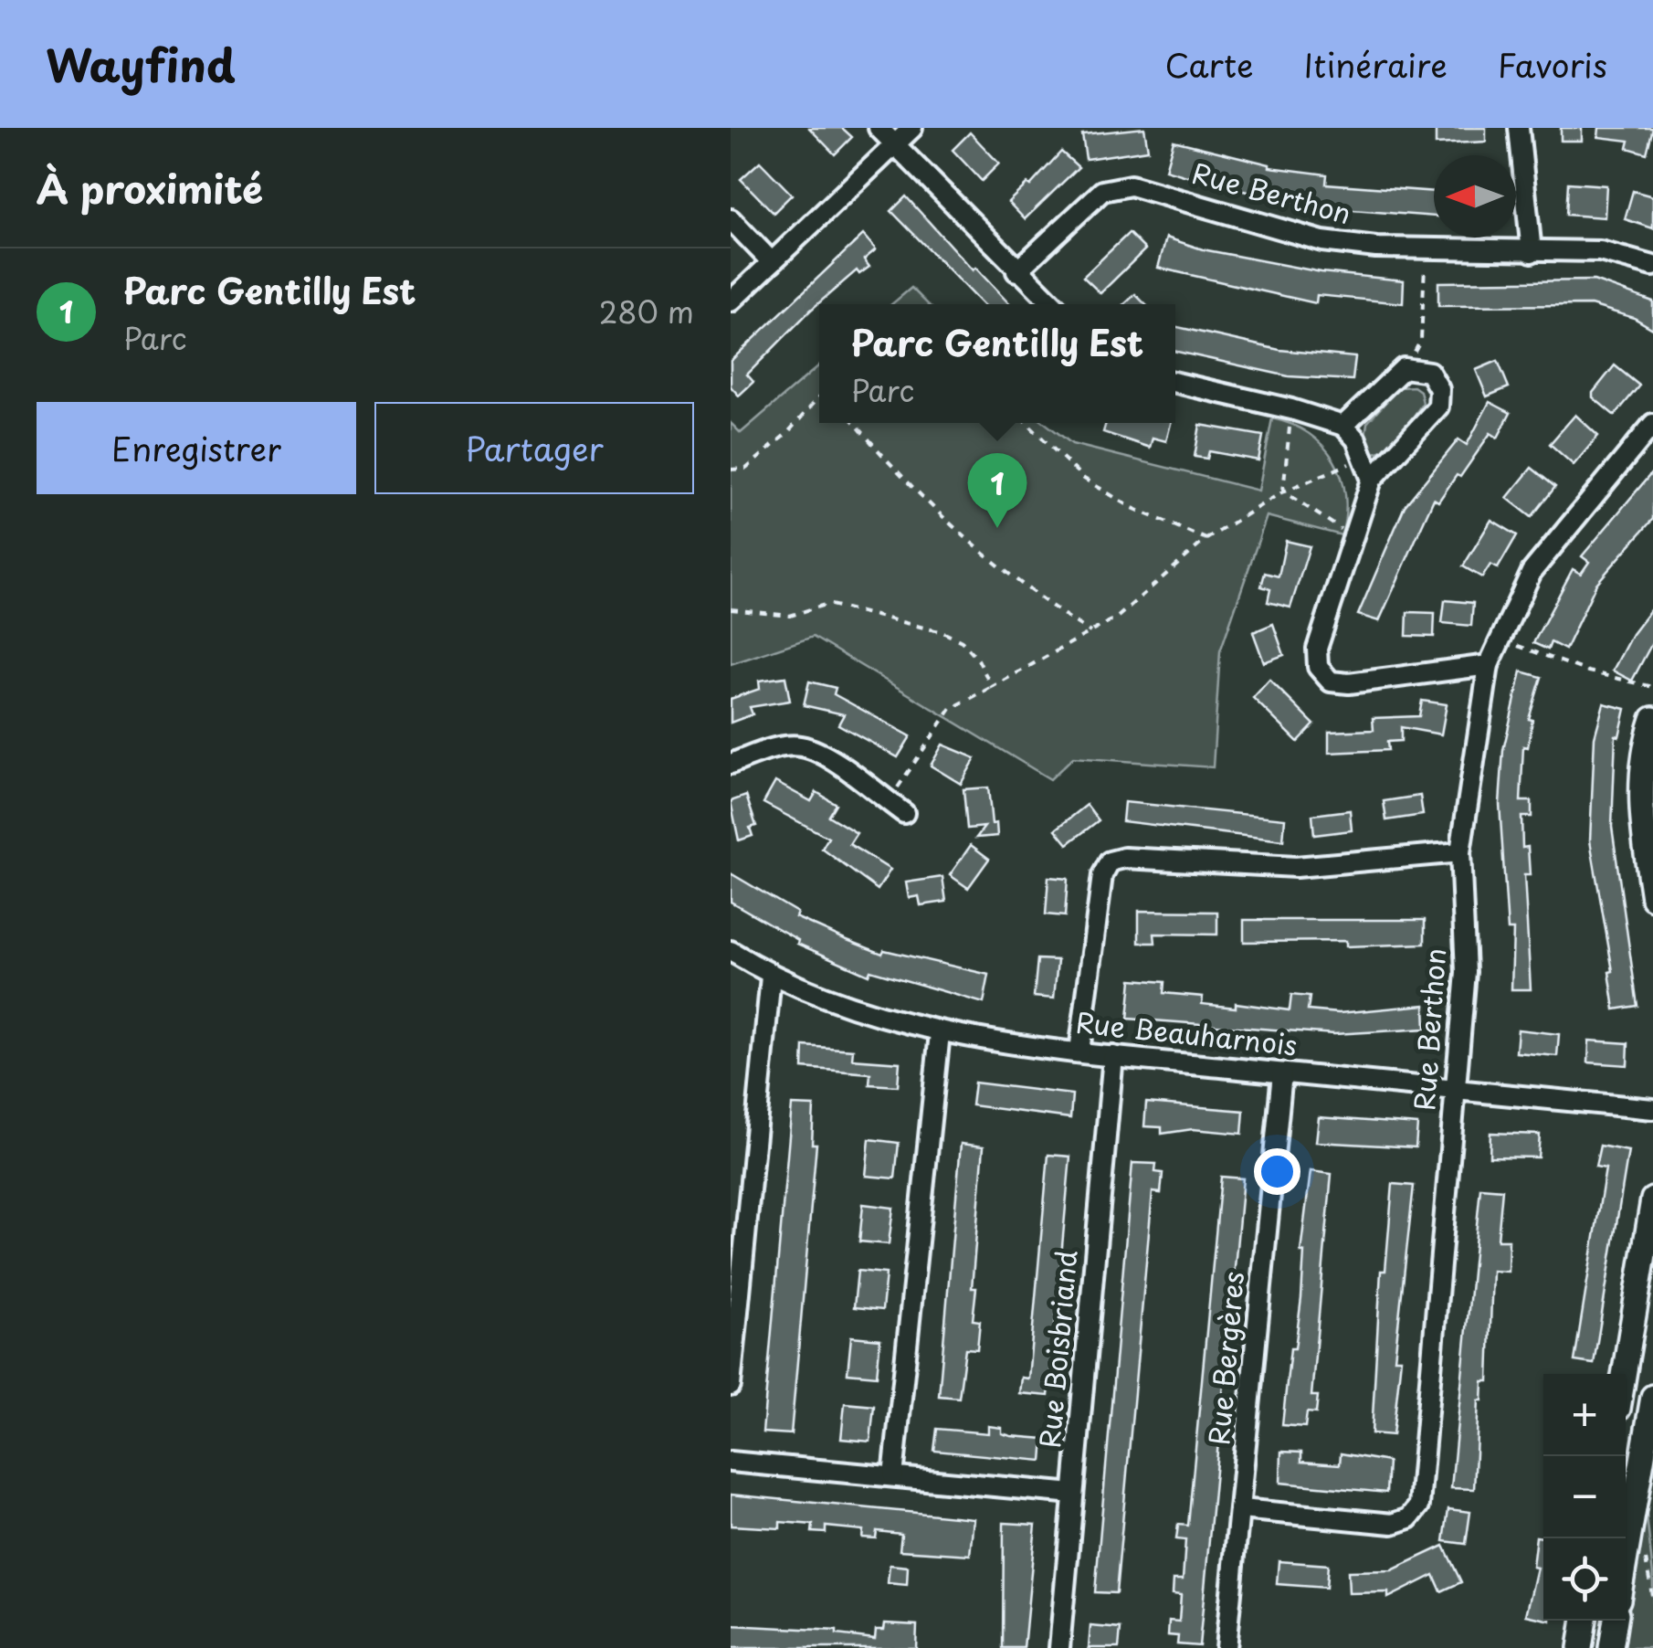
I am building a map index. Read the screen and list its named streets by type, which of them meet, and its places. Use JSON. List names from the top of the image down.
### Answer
{
  "streets": {
    "street": [
      "Rue Berthon",
      "Rue Beauharnois",
      "Rue Boisbriand",
      "Rue Bergères"
    ]
  },
  "crossings": [
    ["Rue Berthon", "Rue Beauharnois"],
    ["Rue Berthon", "Rue Bergères"],
    ["Rue Beauharnois", "Rue Boisbriand"],
    ["Rue Beauharnois", "Rue Bergères"]
  ],
  "north": "left",
  "page": {
    "header": "Wayfind",
    "nav": ["Carte", "Itinéraire", "Favoris"],
    "heading": "À proximité",
    "list": [
      {
        "mark": "1",
        "name": "Parc Gentilly Est",
        "note": "Parc",
        "value": "280 m"
      }
    ],
    "popup": ["Parc Gentilly Est", "Parc"],
    "buttons": ["Enregistrer", "Partager"],
    "pins": "1",
    "map_buttons": ["+", "−"]
  }
}
